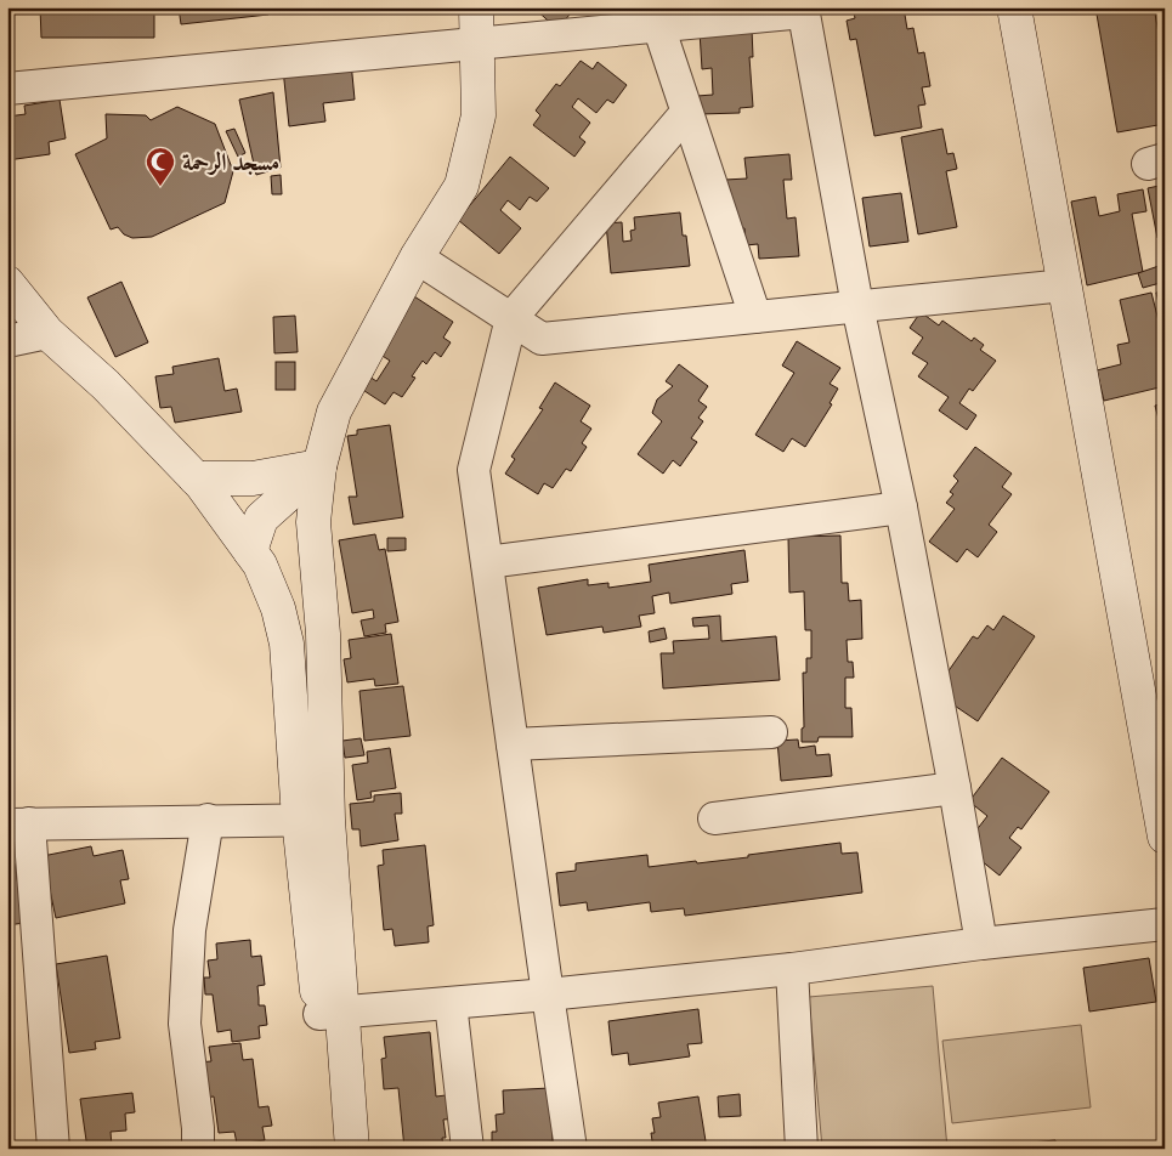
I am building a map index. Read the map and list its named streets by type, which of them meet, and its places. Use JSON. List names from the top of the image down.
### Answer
{
  "places": {
    "mosque": ["مسجد الرحمة"]
  }
}
